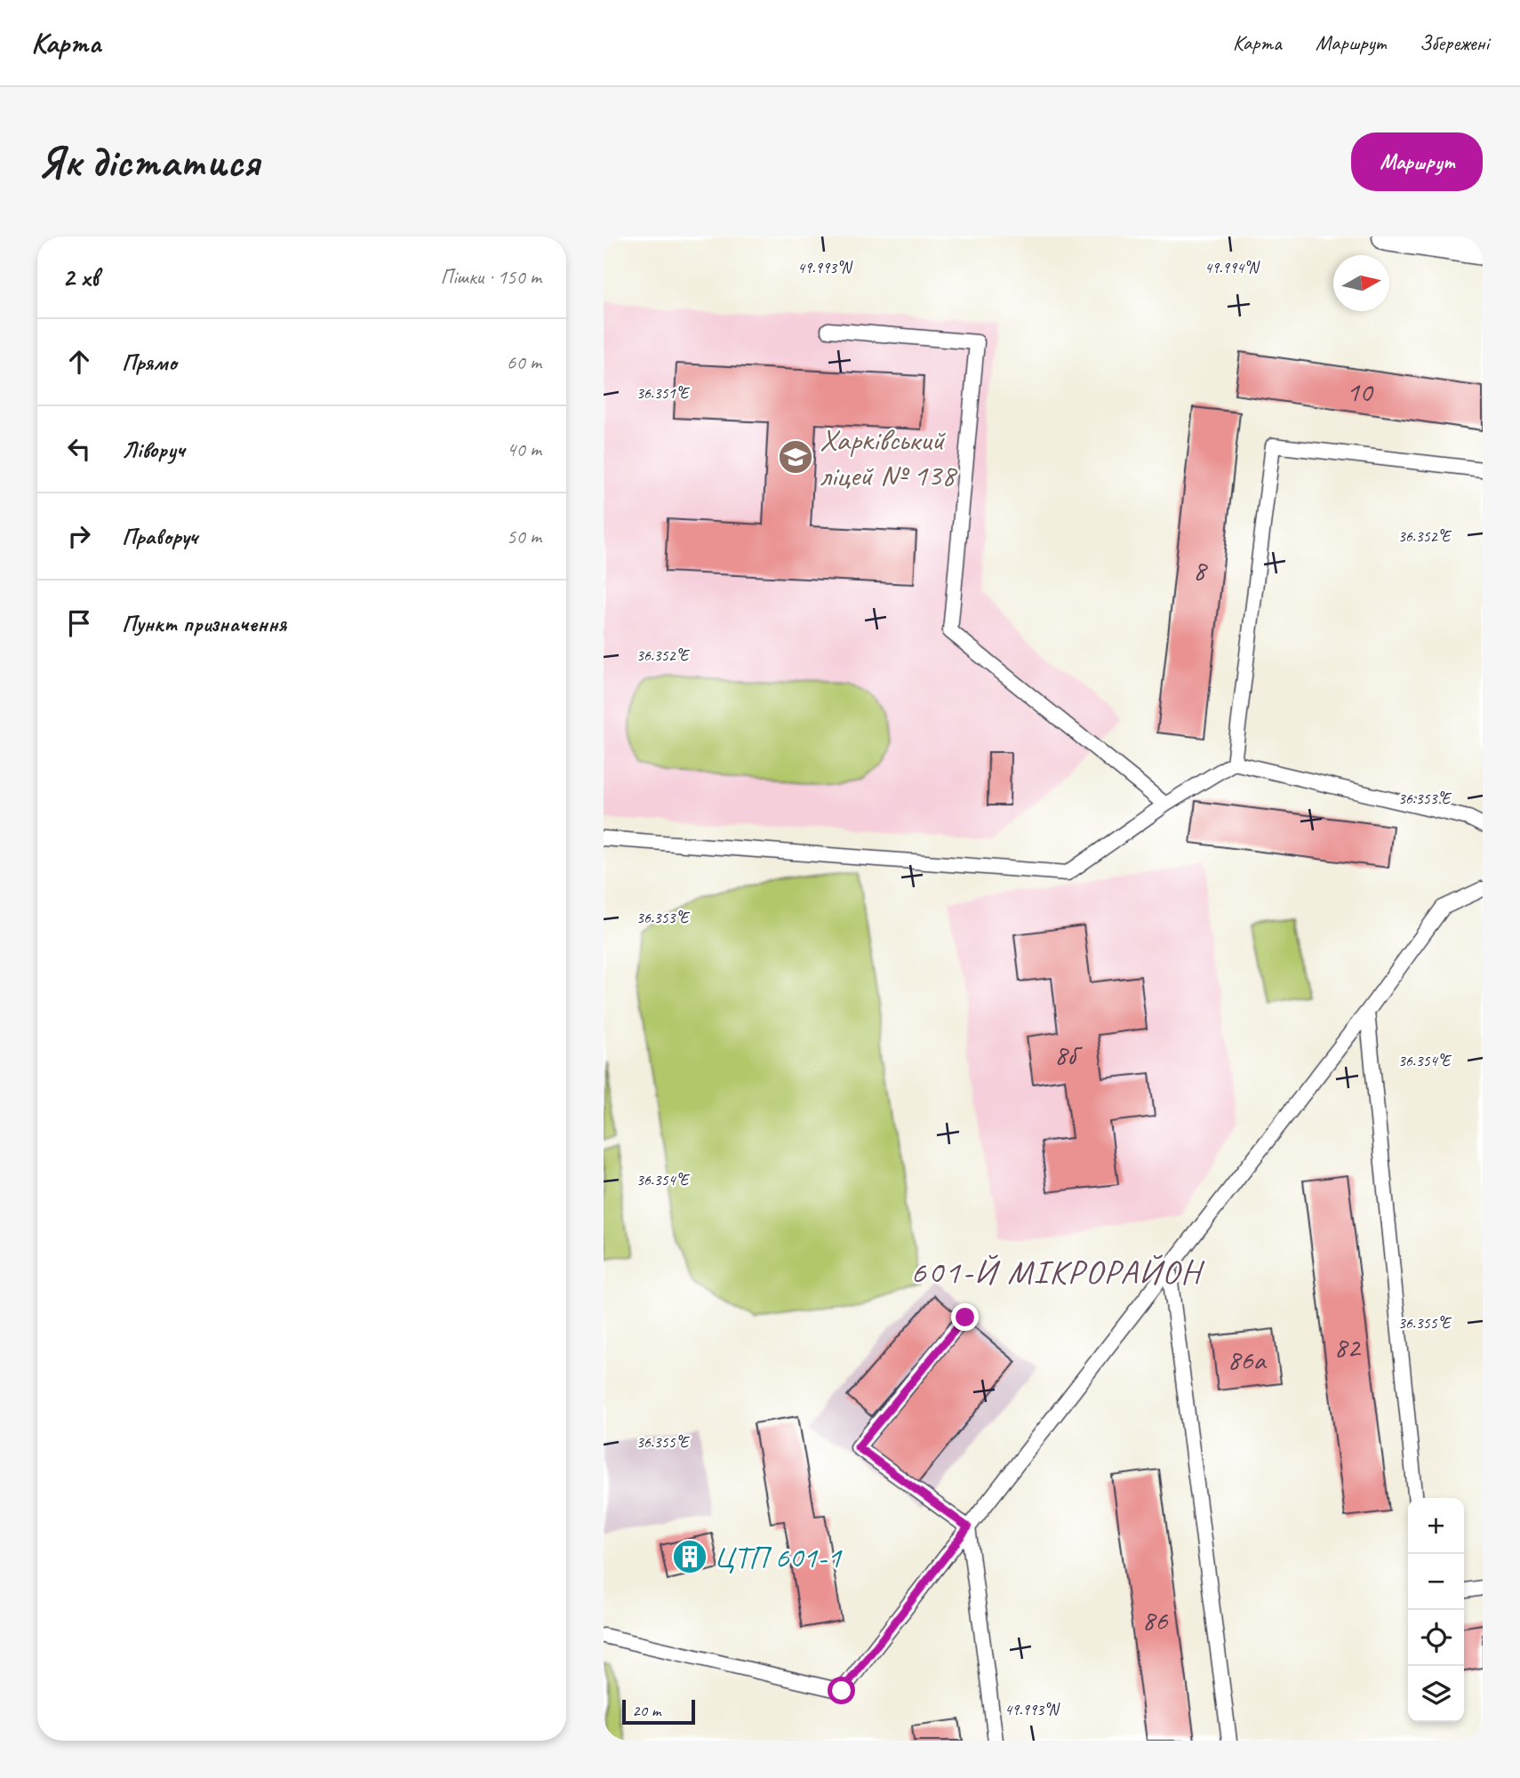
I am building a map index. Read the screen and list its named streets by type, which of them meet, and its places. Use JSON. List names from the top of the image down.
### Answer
{
  "districts": ["601-Й МІКРОРАЙОН"],
  "places": {
    "school or university": ["Харківський ліцей № 138"],
    "building": ["ЦТП 601-1"]
  },
  "house_numbers": [
    "10",
    "8",
    "8б",
    "82",
    "86а",
    "86"
  ],
  "scale_bar": "20 m",
  "north": "right",
  "page": {
    "header": "Карта",
    "nav": ["Карта", "Маршрут", "Збережені"],
    "buttons": "Маршрут",
    "title": "Як дістатися",
    "heading": ["2 хв", "Пішки · 150 m"],
    "list": [
      ["Прямо", "60 m"],
      ["Ліворуч", "40 m"],
      ["Праворуч", "50 m"],
      "Пункт призначення"
    ],
    "map_buttons": ["+", "−"],
    "scale": "20 m"
  },
  "coordinates": [
    "49.993°N",
    "49.994°N",
    "36.351°E",
    "36.352°E",
    "36.353°E",
    "36.354°E",
    "36.355°E"
  ]
}
